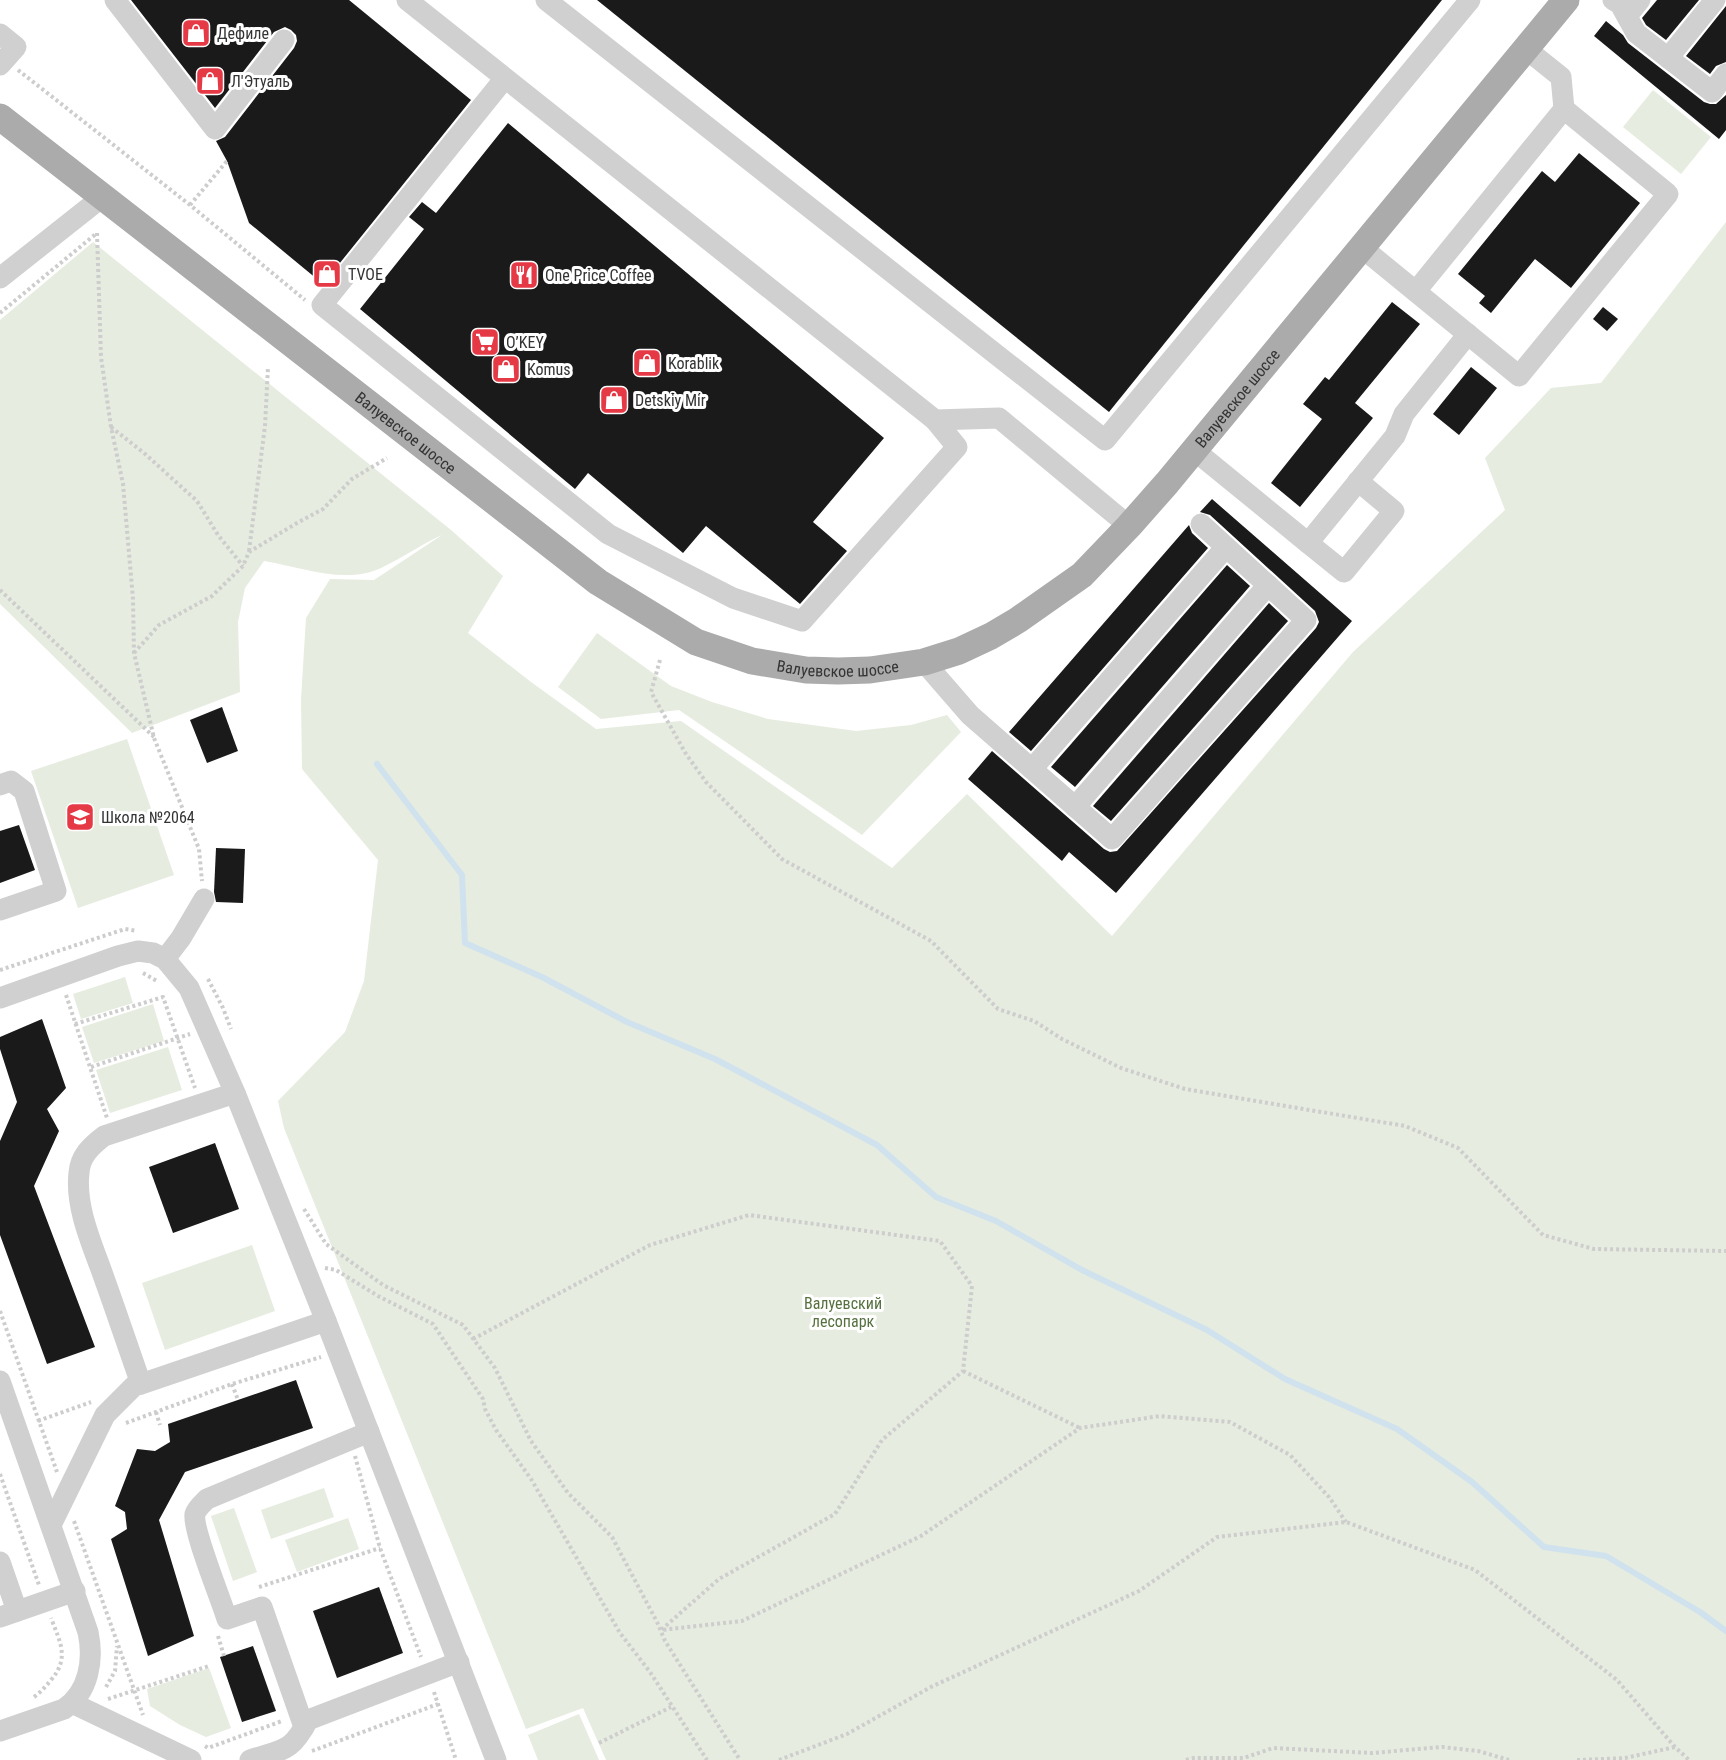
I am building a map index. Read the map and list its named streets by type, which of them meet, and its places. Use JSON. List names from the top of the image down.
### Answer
{
  "streets": {
    "main road": ["Валуевское шоссе"]
  },
  "parks": ["Валуевский лесопарк"],
  "places": {
    "shop": [
      "Дефиле",
      "Л'Этуаль",
      "TVOE",
      "Korablik",
      "Komus",
      "Detskiy Mir"
    ],
    "restaurant": ["One Price Coffee"],
    "supermarket": ["O’KEY"],
    "school or university": ["Школа №2064"]
  }
}
